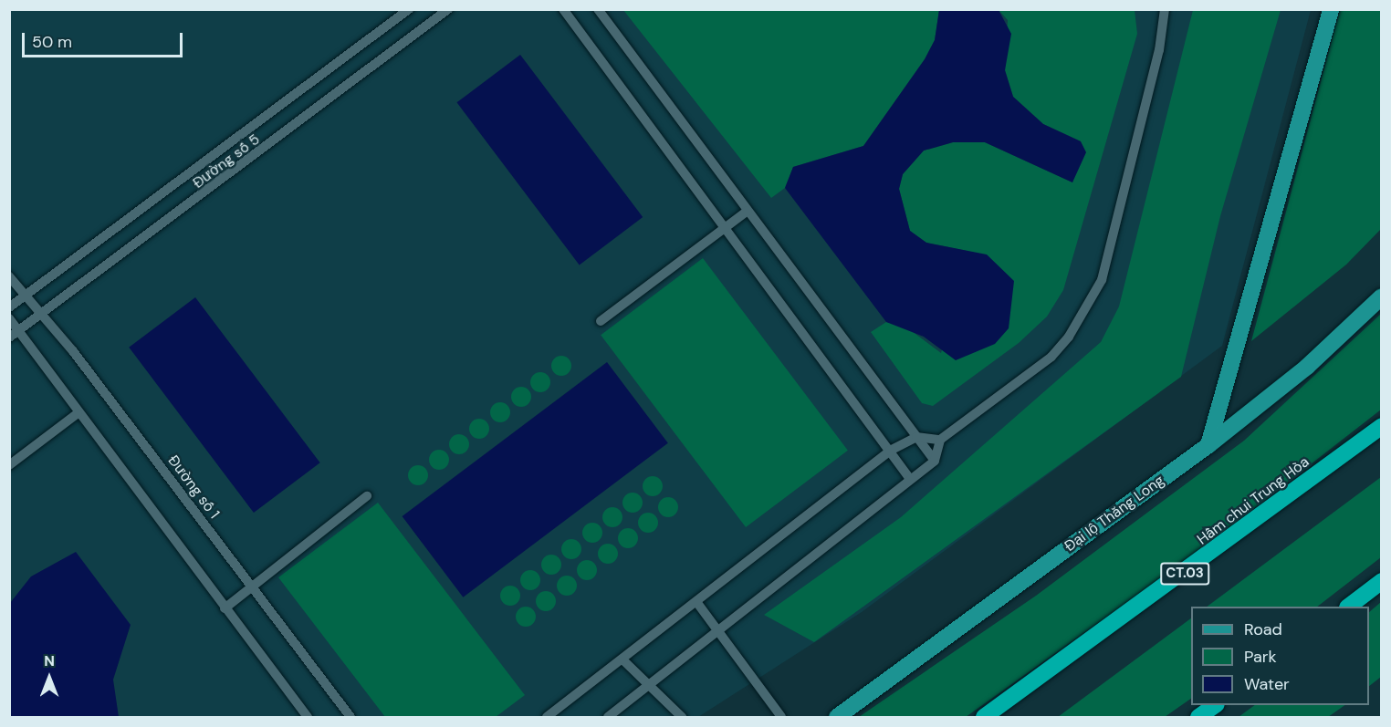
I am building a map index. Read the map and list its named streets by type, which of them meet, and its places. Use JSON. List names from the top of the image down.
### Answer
{
  "streets": {
    "highway": ["Hầm chui Trung Hòa", "CT.03"],
    "main road": ["Đại lộ Thăng Long"],
    "lane": ["Đường số 5", "Đường số 1"]
  },
  "crossings": [
    ["Đường số 5", "Đường số 1"]
  ],
  "legend": ["Road", "Park", "Water"],
  "scale_bar": "50 m",
  "north": "top"
}
